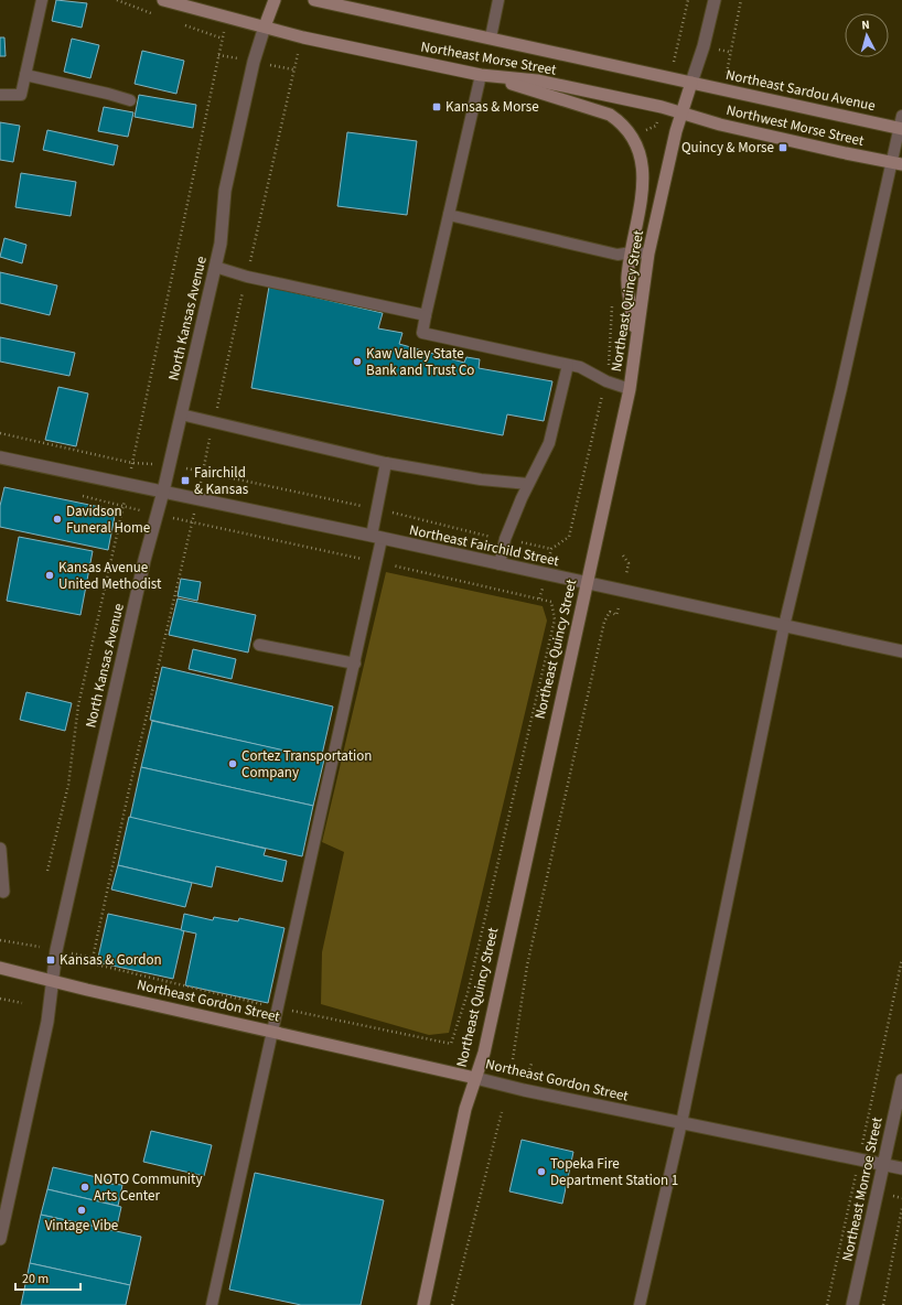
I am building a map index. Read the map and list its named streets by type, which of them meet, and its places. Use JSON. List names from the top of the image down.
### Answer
{
  "streets": {
    "main road": [
      "Northeast Morse Street",
      "Northeast Sardou Avenue",
      "Northwest Morse Street",
      "Northeast Quincy Street",
      "North Kansas Avenue",
      "Northeast Gordon Street"
    ],
    "street": ["Northeast Fairchild Street", "Northeast Monroe Street"]
  },
  "crossings": [
    ["Northeast Morse Street", "Northeast Sardou Avenue"],
    ["Northeast Morse Street", "Northwest Morse Street"],
    ["Northeast Morse Street", "Northeast Quincy Street"],
    ["Northeast Morse Street", "North Kansas Avenue"],
    ["Northeast Sardou Avenue", "Northeast Quincy Street"],
    ["Northwest Morse Street", "Northeast Quincy Street"],
    ["Northeast Quincy Street", "Northeast Fairchild Street"],
    ["Northeast Quincy Street", "Northeast Gordon Street"],
    ["North Kansas Avenue", "Northeast Fairchild Street"],
    ["North Kansas Avenue", "Northeast Gordon Street"],
    ["Northeast Gordon Street", "Northeast Monroe Street"]
  ],
  "places": {
    "transit": [
      "Kansas & Morse",
      "Quincy & Morse",
      "Fairchild & Kansas",
      "Kansas & Gordon"
    ],
    "other": [
      "Kaw Valley State Bank and Trust Co",
      "Davidson Funeral Home",
      "Kansas Avenue United Methodist",
      "Cortez Transportation Company",
      "Topeka Fire Department Station 1",
      "NOTO Community Arts Center",
      "Vintage Vibe"
    ]
  },
  "scale_bar": "20 m",
  "north": "top"
}
